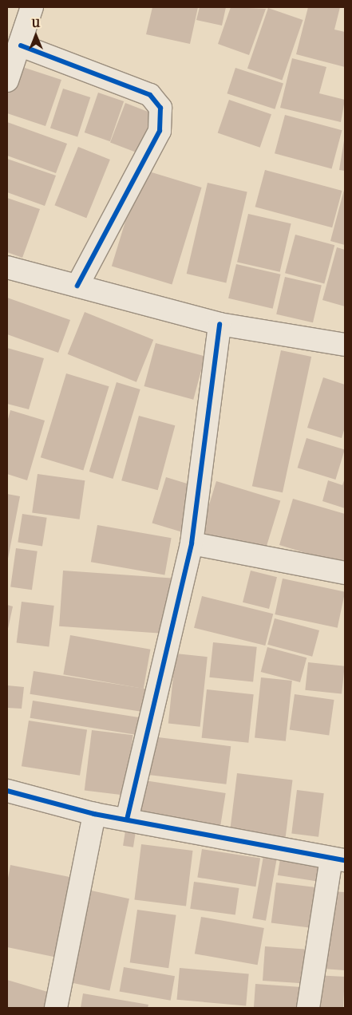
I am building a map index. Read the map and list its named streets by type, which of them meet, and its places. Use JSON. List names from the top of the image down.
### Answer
{
  "north": "top"
}
